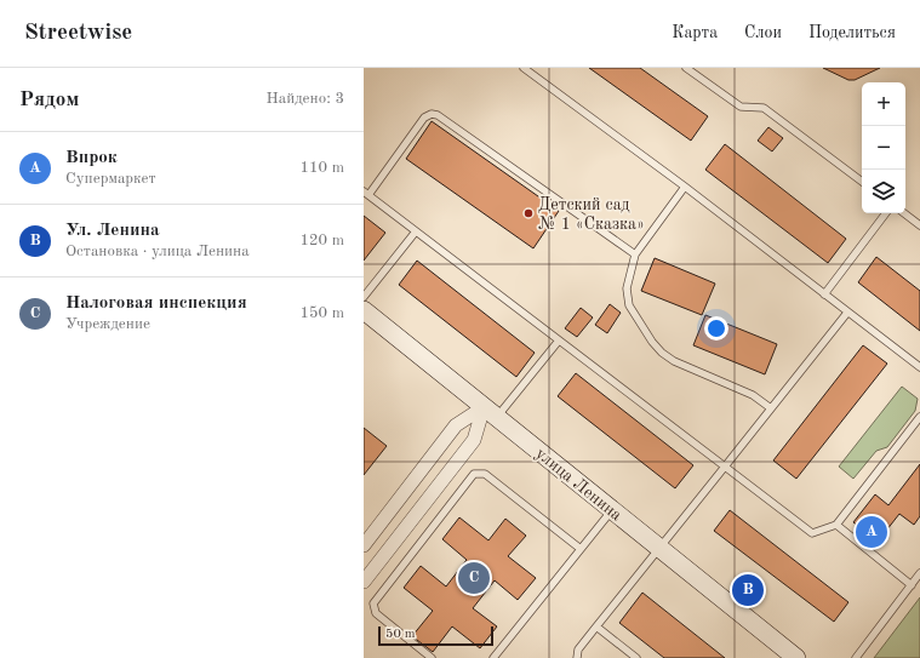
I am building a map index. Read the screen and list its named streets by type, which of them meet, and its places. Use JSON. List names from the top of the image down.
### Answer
{
  "streets": {
    "main road": ["улица Ленина"]
  },
  "places": ["Детский сад № 1 «Сказка»"],
  "scale_bar": "50 m",
  "page": {
    "header": "Streetwise",
    "nav": ["Карта", "Слои", "Поделиться"],
    "heading": ["Рядом", "Найдено: 3"],
    "map_buttons": ["+", "−"],
    "list": [
      {
        "mark": "A",
        "name": "Впрок",
        "note": "Супермаркет",
        "value": "110 m"
      },
      {
        "mark": "B",
        "name": "Ул. Ленина",
        "note": "Остановка · улица Ленина",
        "value": "120 m"
      },
      {
        "mark": "C",
        "name": "Налоговая инспекция",
        "note": "Учреждение",
        "value": "150 m"
      }
    ],
    "pins": ["A", "C", "B"],
    "scale": "50 m"
  }
}
